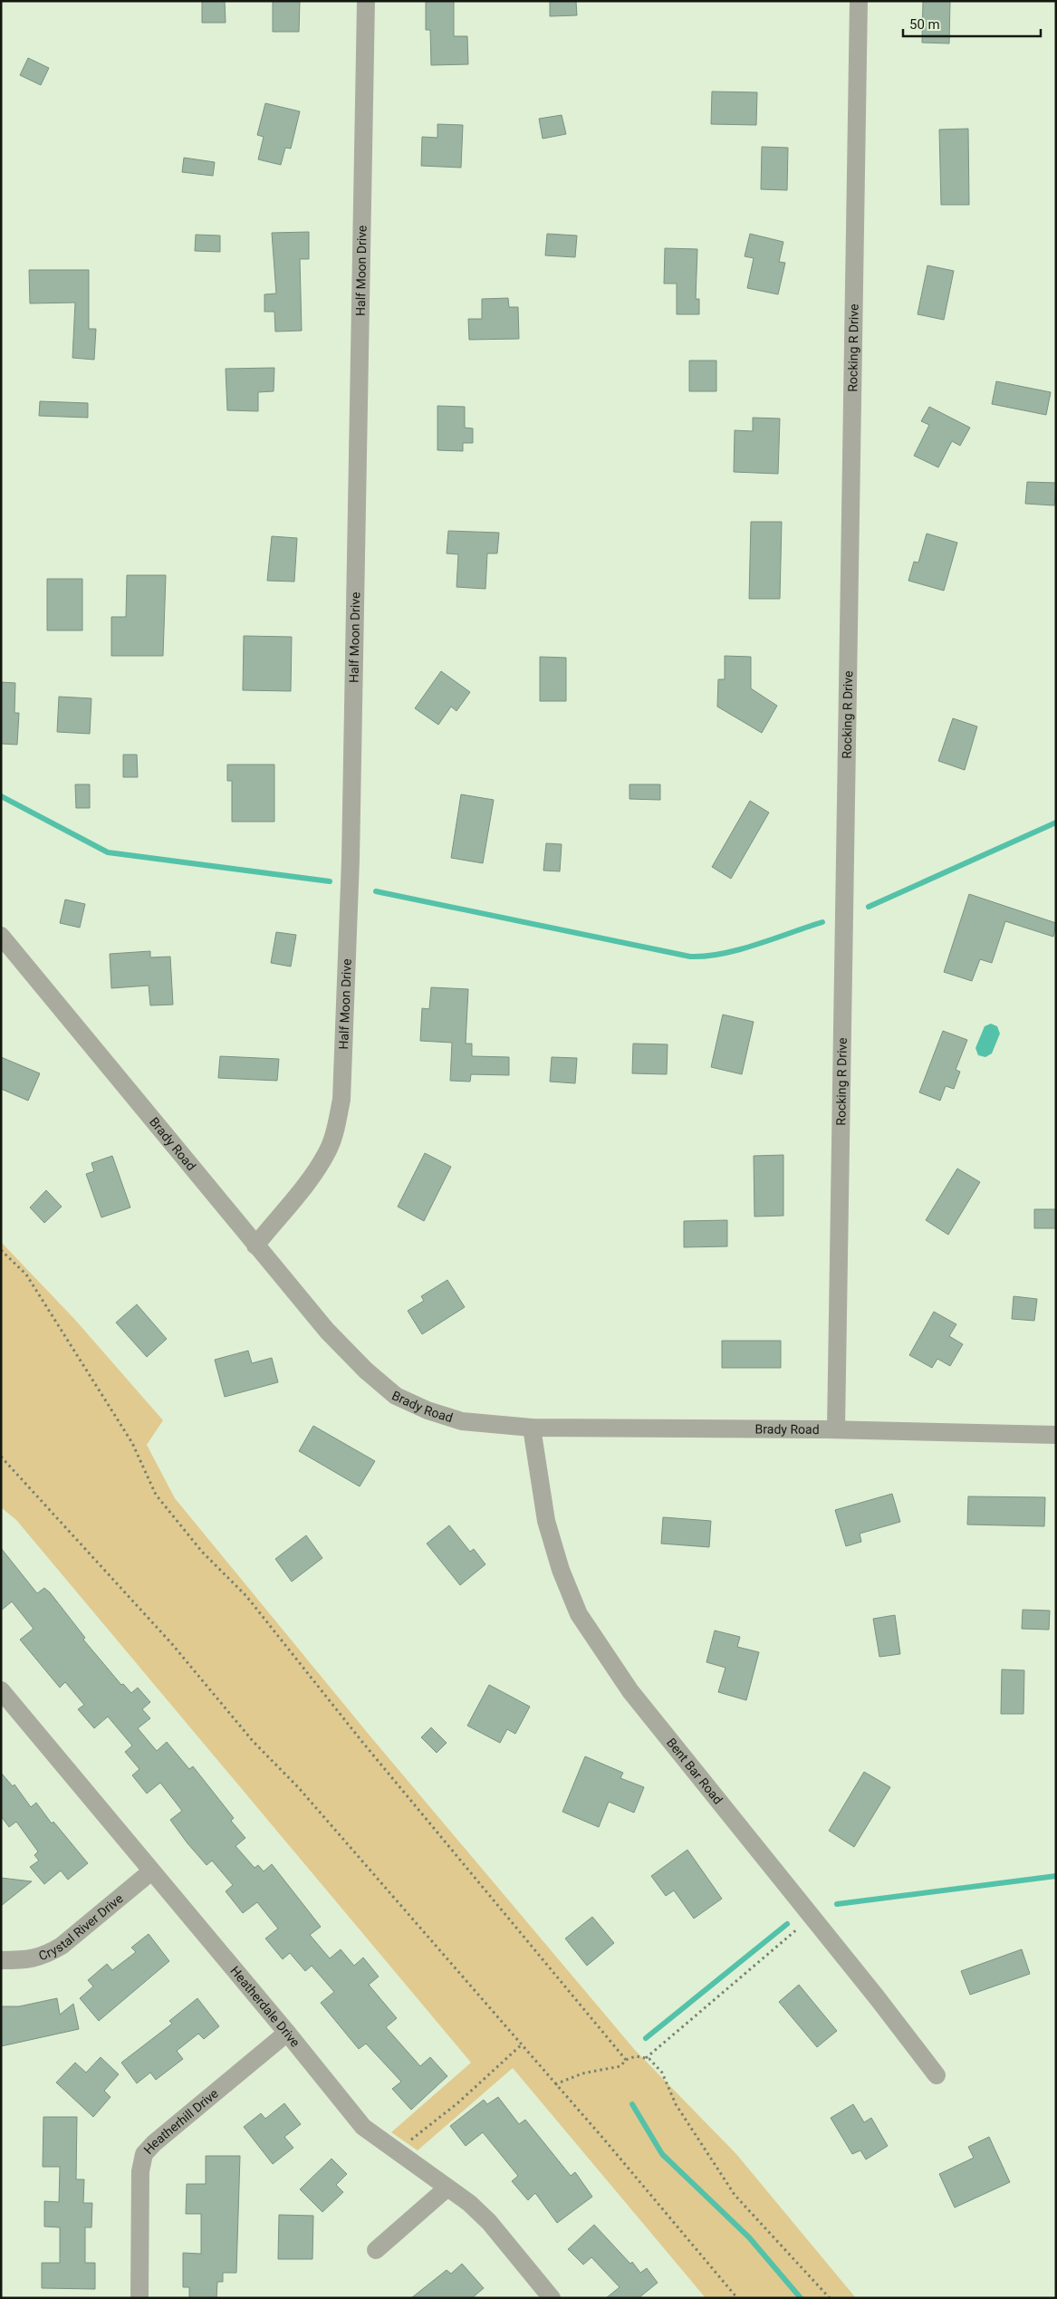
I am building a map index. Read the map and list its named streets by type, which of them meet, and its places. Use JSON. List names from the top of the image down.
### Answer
{
  "streets": {
    "street": [
      "Half Moon Drive",
      "Rocking R Drive",
      "Brady Road",
      "Bent Bar Road",
      "Crystal River Drive",
      "Heatherdale Drive",
      "Heatherhill Drive"
    ]
  },
  "crossings": [
    ["Half Moon Drive", "Brady Road"],
    ["Rocking R Drive", "Brady Road"],
    ["Brady Road", "Bent Bar Road"],
    ["Crystal River Drive", "Heatherdale Drive"],
    ["Heatherdale Drive", "Heatherhill Drive"]
  ],
  "scale_bar": "50 m"
}
